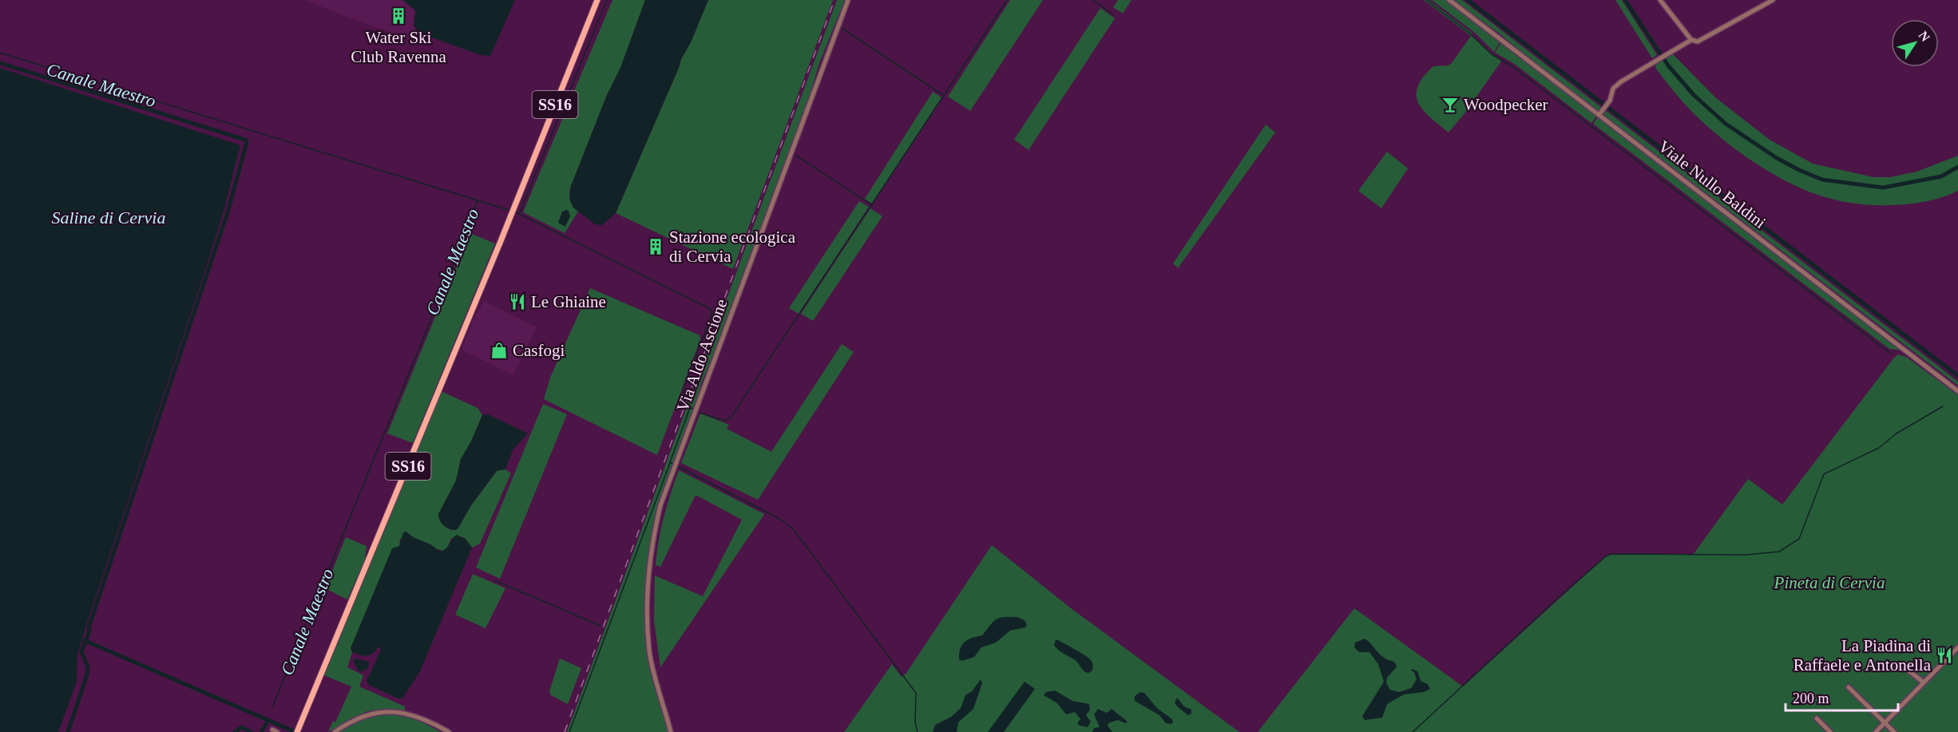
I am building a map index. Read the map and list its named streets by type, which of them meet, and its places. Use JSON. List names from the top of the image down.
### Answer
{
  "streets": {
    "main road": ["SS16"],
    "street": ["Viale Nullo Baldini", "Via Aldo Ascione"]
  },
  "water": ["Canale Maestro", "Saline di Cervia"],
  "parks": ["Pineta di Cervia"],
  "places": {
    "building": ["Water Ski Club Ravenna", "Stazione ecologica di Cervia"],
    "bar": ["Woodpecker"],
    "restaurant": ["Le Ghiaine", "La Piadina di Raffaele e Antonella"],
    "shop": ["Casfogi"]
  },
  "scale_bar": "200 m",
  "north": "top right"
}
